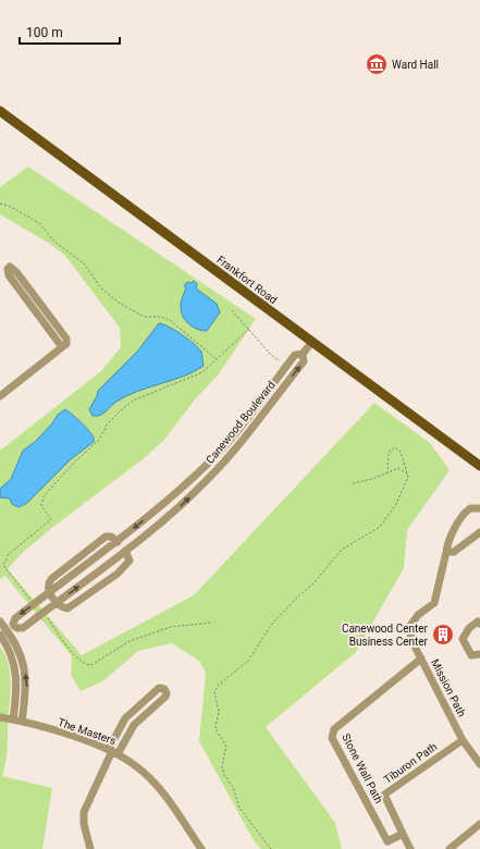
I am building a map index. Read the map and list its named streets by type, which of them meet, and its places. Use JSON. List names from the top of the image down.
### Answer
{
  "streets": {
    "main road": ["Frankfort Road"],
    "street": [
      "Canewood Boulevard",
      "Mission Path",
      "The Masters",
      "Tiburon Path",
      "Stone Wall Path"
    ]
  },
  "crossings": [
    ["Frankfort Road", "Canewood Boulevard"],
    ["Mission Path", "Tiburon Path"],
    ["Mission Path", "Stone Wall Path"],
    ["Tiburon Path", "Stone Wall Path"]
  ],
  "places": {
    "museum": ["Ward Hall"],
    "building": ["Canewood Center Business Center"]
  },
  "scale_bar": "100 m"
}
